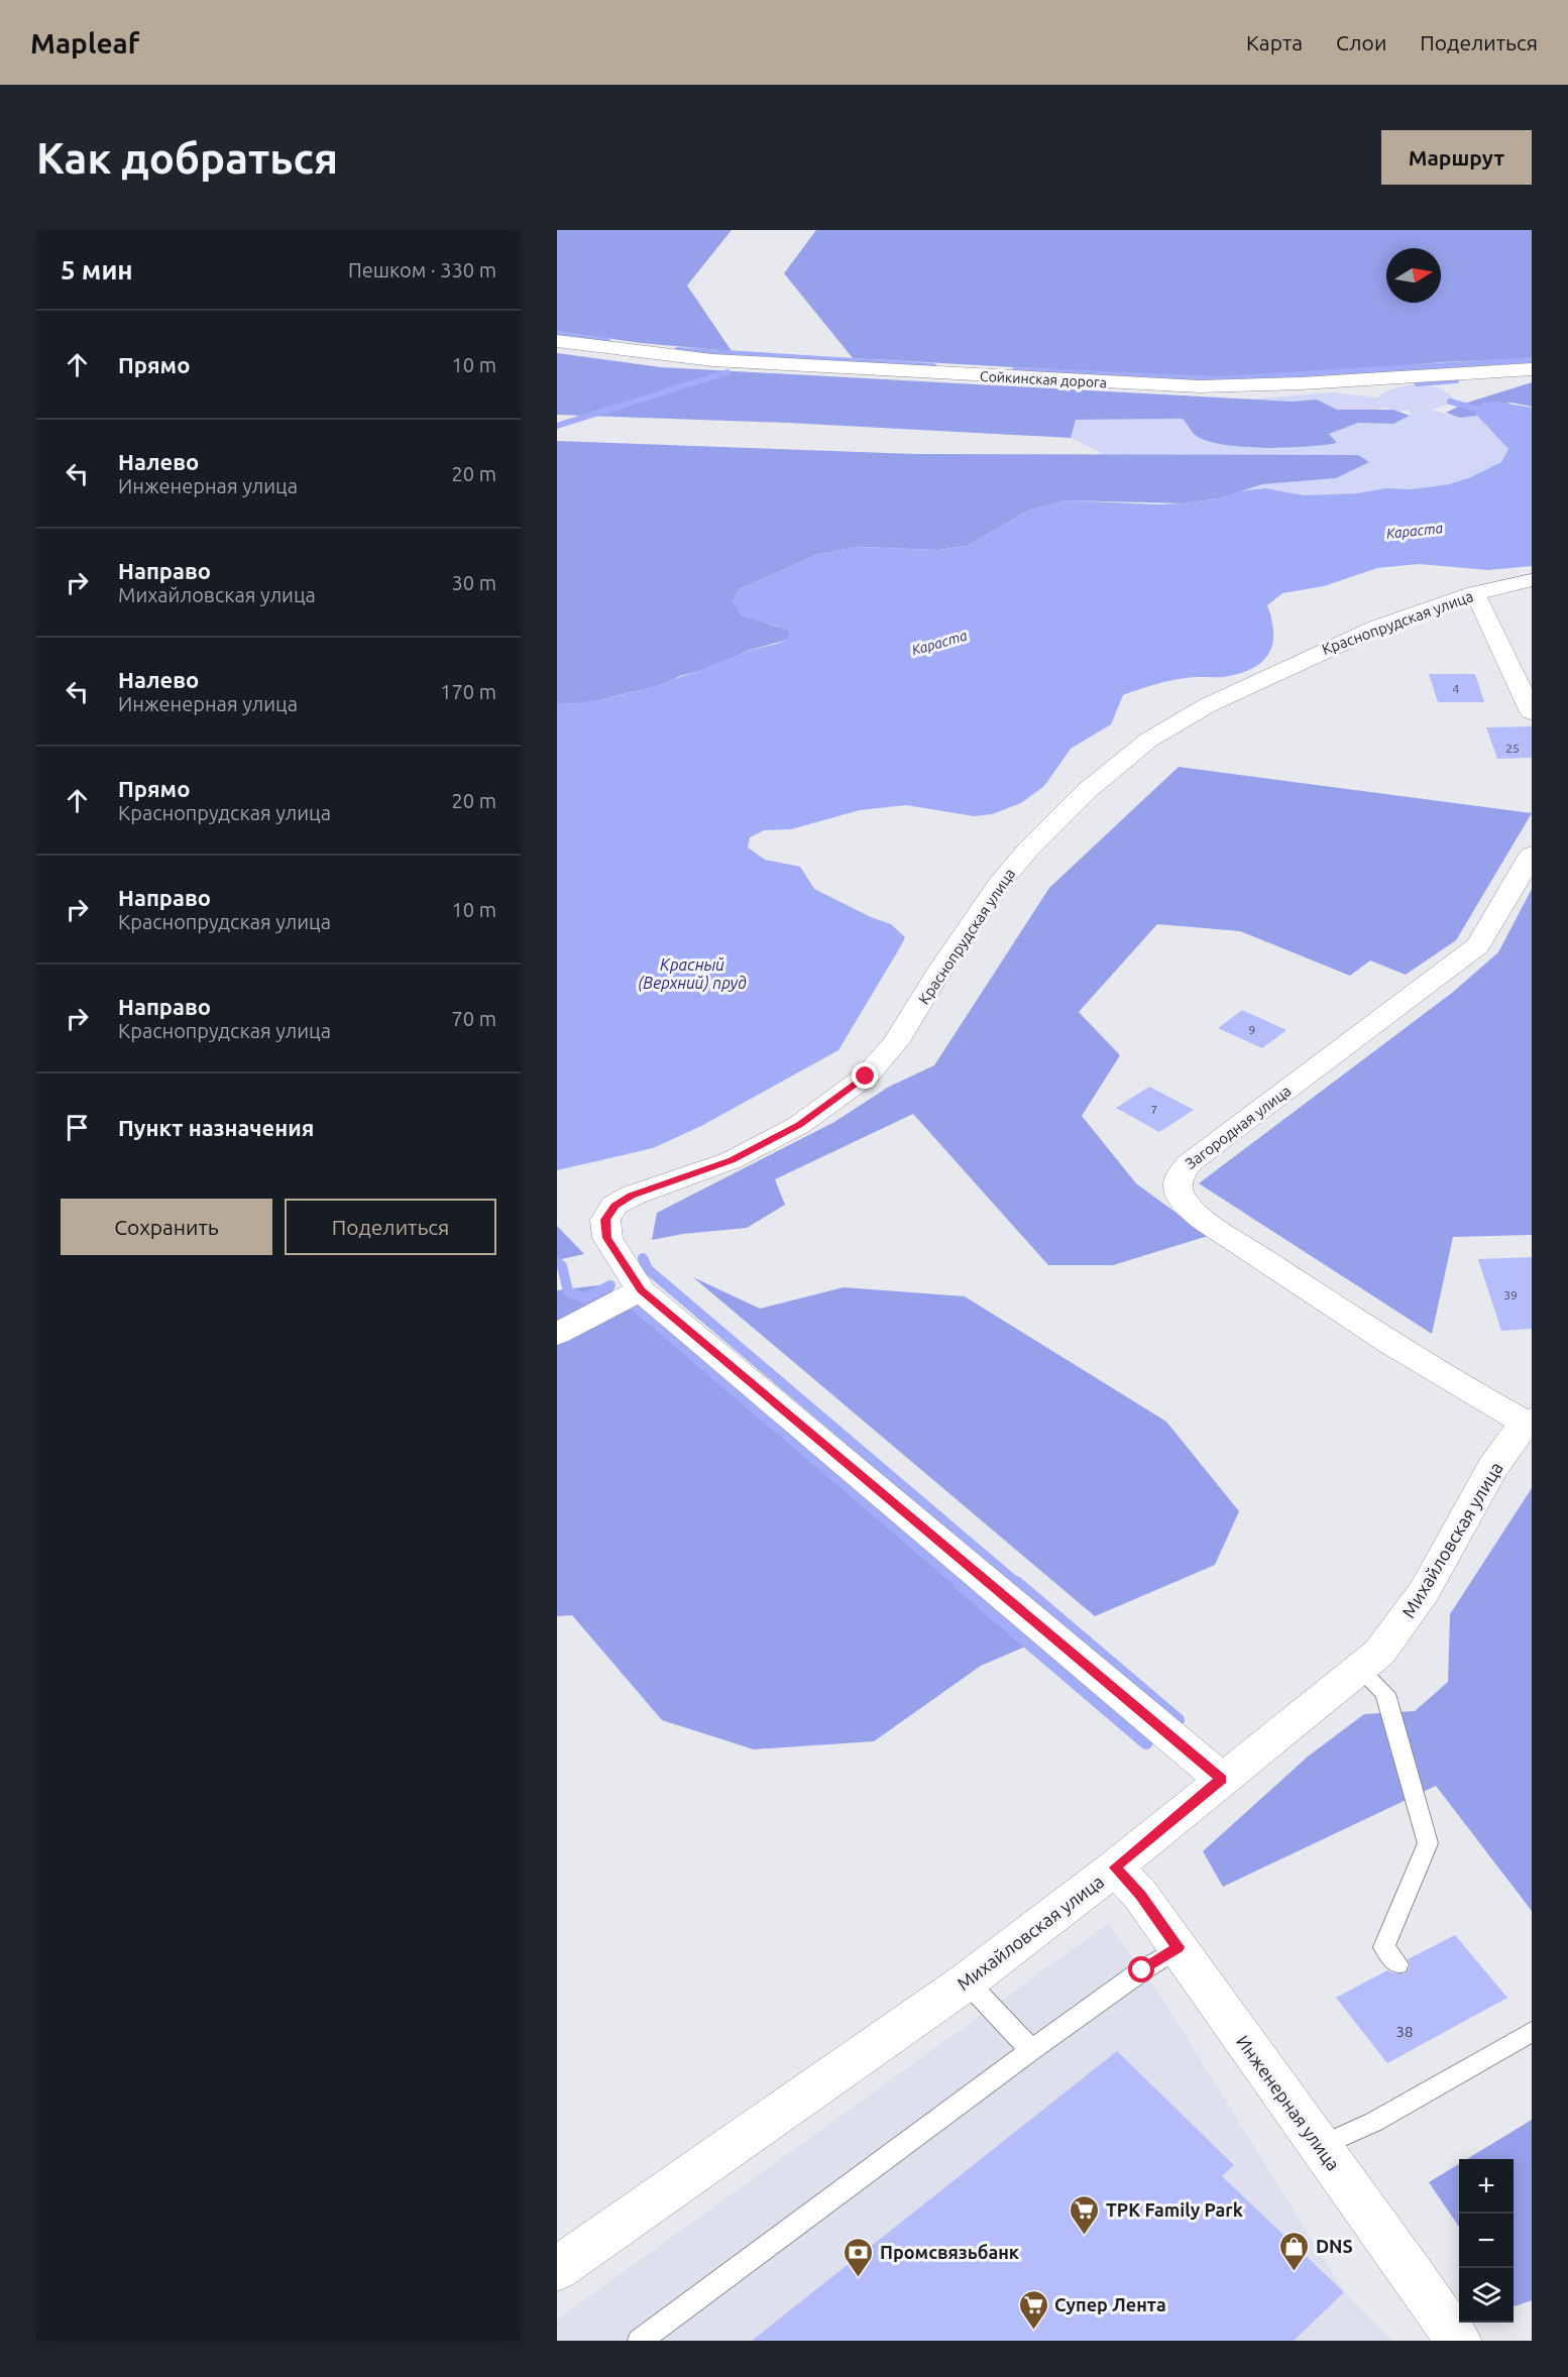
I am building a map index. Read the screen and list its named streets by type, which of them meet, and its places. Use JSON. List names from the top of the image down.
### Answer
{
  "streets": {
    "main road": ["Сойкинская дорога"],
    "street": [
      "Краснопрудская улица",
      "Загородная улица",
      "Михайловская улица",
      "Инженерная улица"
    ]
  },
  "crossings": [
    ["Загородная улица", "Михайловская улица"],
    ["Михайловская улица", "Инженерная улица"]
  ],
  "water": ["Караста", "Красный (Верхний) пруд"],
  "places": {
    "supermarket": ["ТРК Family Park", "Супер Лента"],
    "shop": ["DNS"],
    "bank": ["Промсвязьбанк"]
  },
  "house_numbers": [
    "4",
    "25",
    "9",
    "7",
    "39",
    "38"
  ],
  "north": "right",
  "page": {
    "header": "Mapleaf",
    "nav": ["Карта", "Слои", "Поделиться"],
    "buttons": [
      "Маршрут",
      ["Сохранить", "Поделиться"]
    ],
    "title": "Как добраться",
    "heading": ["5 мин", "Пешком · 330 m"],
    "list": [
      ["Прямо", "10 m"],
      ["Налево", "Инженерная улица", "20 m"],
      ["Направо", "Михайловская улица", "30 m"],
      ["Налево", "Инженерная улица", "170 m"],
      ["Прямо", "Краснопрудская улица", "20 m"],
      ["Направо", "Краснопрудская улица", "10 m"],
      ["Направо", "Краснопрудская улица", "70 m"],
      "Пункт назначения"
    ],
    "map_buttons": ["+", "−"]
  }
}
